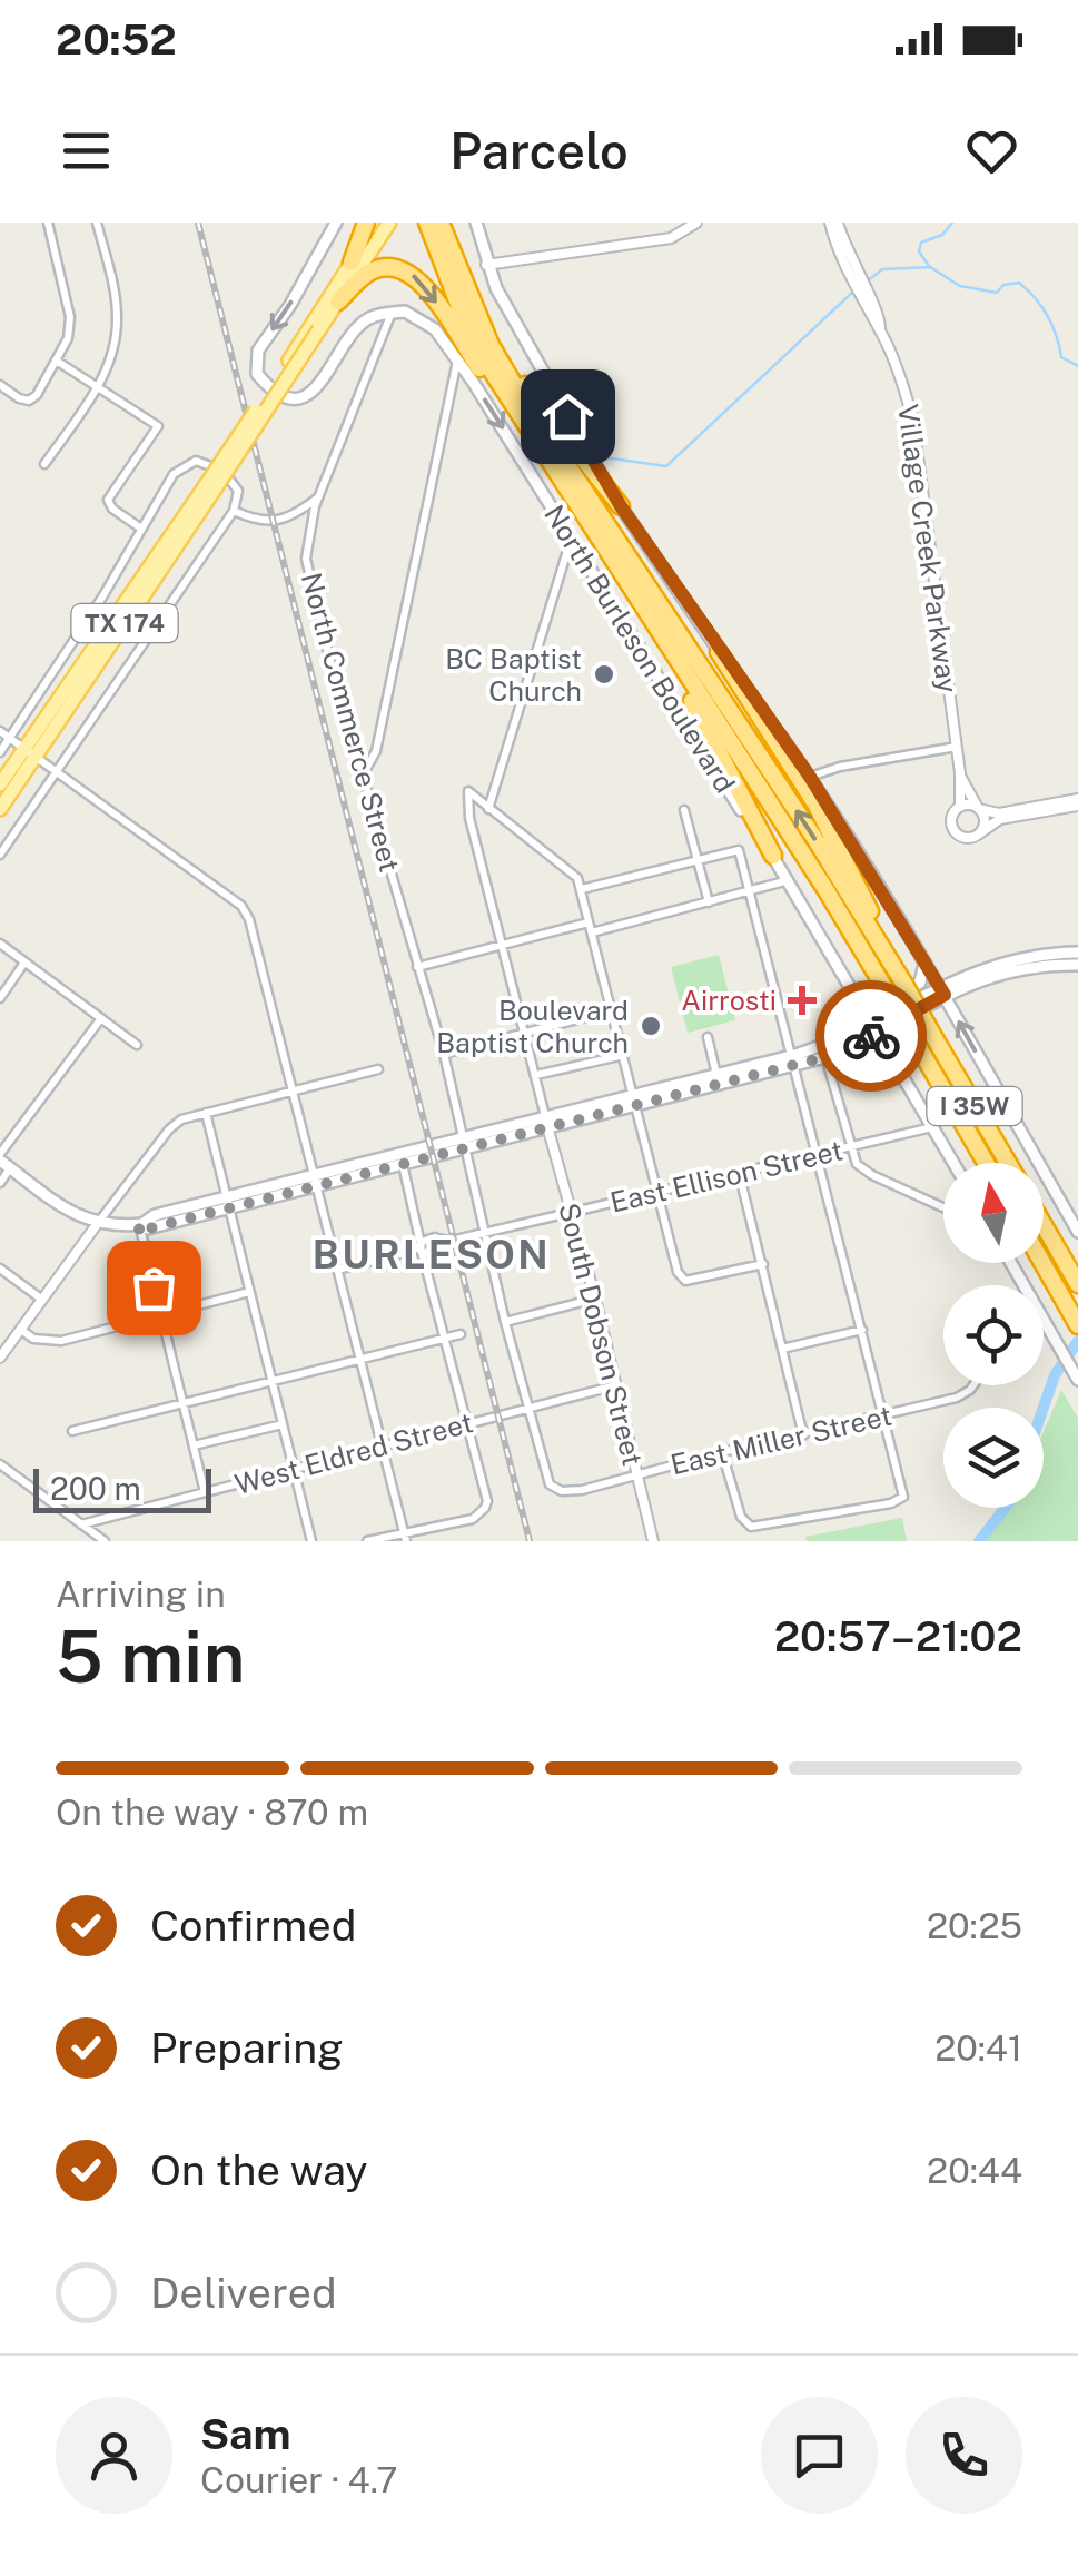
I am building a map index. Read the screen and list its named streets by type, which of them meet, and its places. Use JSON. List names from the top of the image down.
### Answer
{
  "streets": {
    "highway": ["I 35W"],
    "main road": ["TX 174", "North Burleson Boulevard"],
    "street": [
      "Village Creek Parkway",
      "North Commerce Street",
      "East Ellison Street",
      "South Dobson Street",
      "East Miller Street",
      "West Eldred Street"
    ]
  },
  "crossings": [
    ["North Burleson Boulevard", "North Commerce Street"],
    ["North Burleson Boulevard", "East Ellison Street"],
    ["North Commerce Street", "East Ellison Street"],
    ["North Commerce Street", "East Miller Street"],
    ["North Commerce Street", "West Eldred Street"],
    ["East Ellison Street", "South Dobson Street"],
    ["South Dobson Street", "East Miller Street"],
    ["South Dobson Street", "West Eldred Street"]
  ],
  "districts": ["BURLESON"],
  "places": {
    "other": ["BC Baptist Church", "Boulevard Baptist Church"],
    "health": ["Airrosti"]
  },
  "scale_bar": "200 m",
  "north": "top",
  "page": {
    "status": "20:52",
    "header": "Parcelo",
    "scale": "200 m",
    "heading": ["5 min", "Arriving in", "20:57–21:02"],
    "panel": ["Sam", "Courier · 4.7"],
    "bar": "On the way · 870 m",
    "list": [
      ["Confirmed", "20:25"],
      ["Preparing", "20:41"],
      ["On the way", "20:44"],
      "Delivered"
    ]
  }
}
